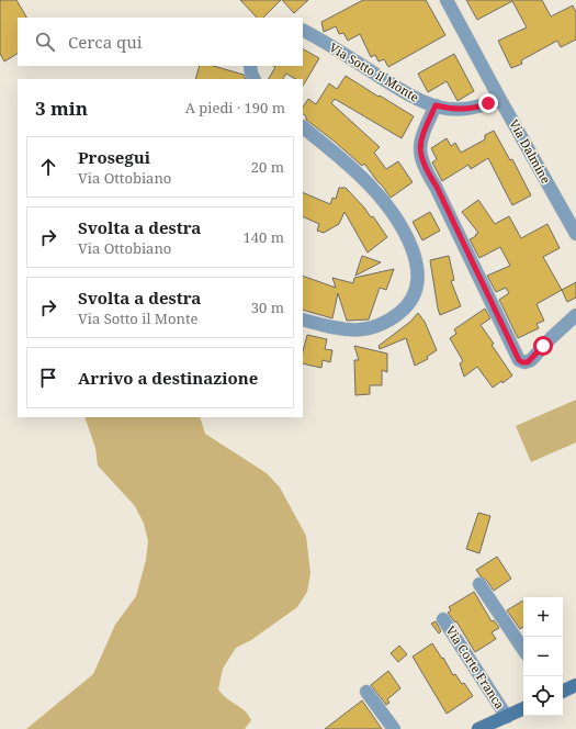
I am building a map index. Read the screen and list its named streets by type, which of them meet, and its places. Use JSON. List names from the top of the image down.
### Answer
{
  "streets": {
    "street": ["Via Sotto il Monte", "Via Dalmine", "Via Corte Franca"]
  },
  "crossings": [
    ["Via Sotto il Monte", "Via Dalmine"]
  ],
  "page": {
    "search": "Cerca qui",
    "heading": ["3 min", "A piedi · 190 m"],
    "list": [
      ["Prosegui", "Via Ottobiano", "20 m"],
      ["Svolta a destra", "Via Ottobiano", "140 m"],
      ["Svolta a destra", "Via Sotto il Monte", "30 m"],
      "Arrivo a destinazione"
    ],
    "map_buttons": ["+", "−"]
  }
}
